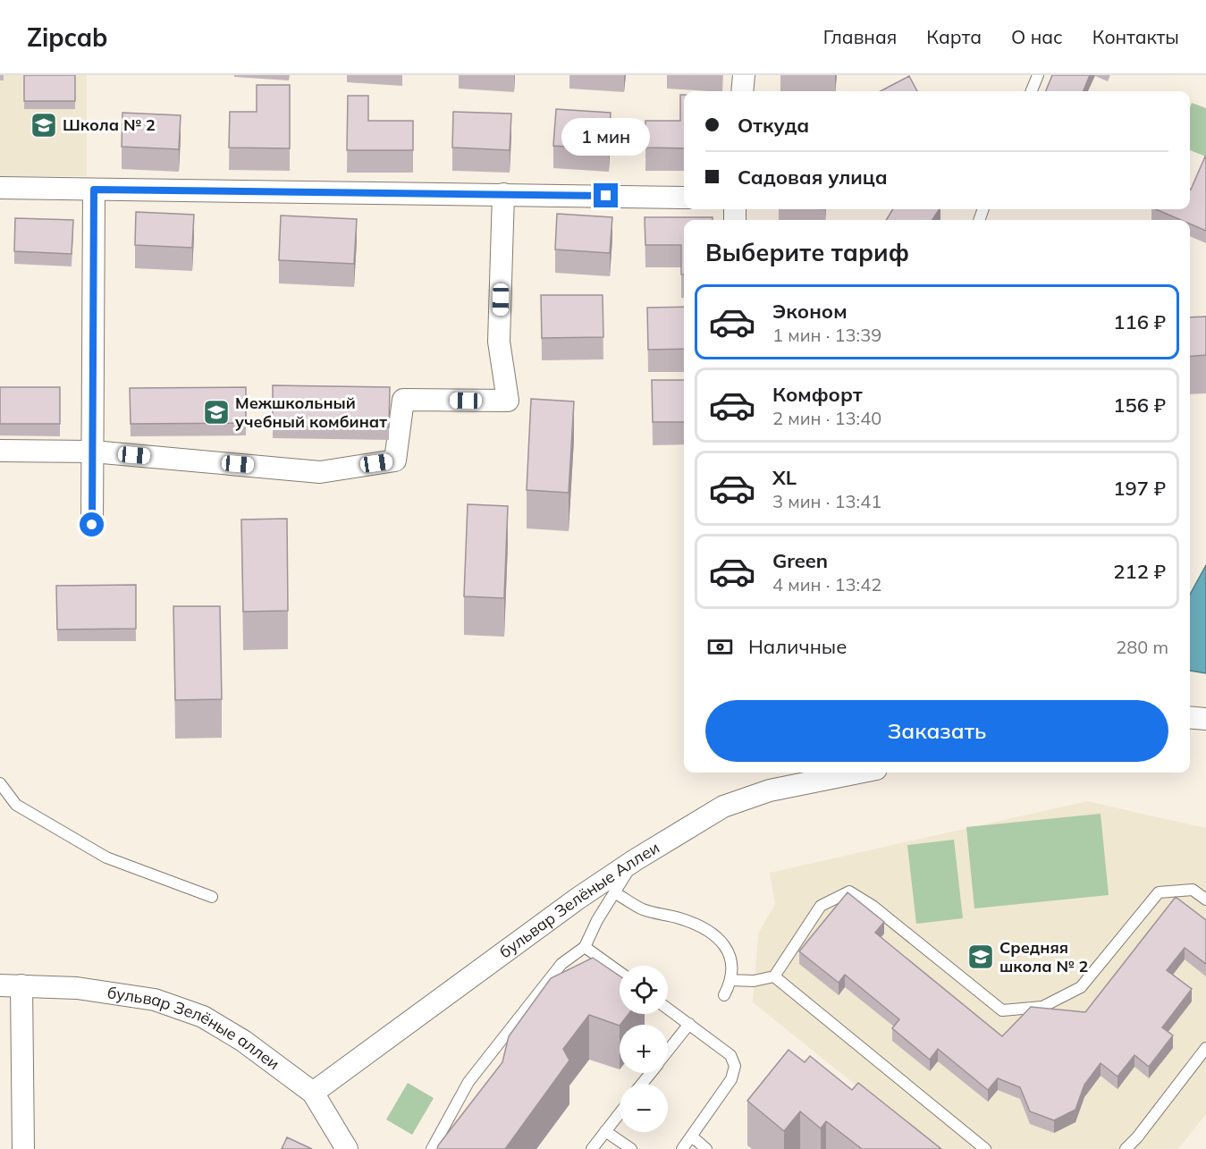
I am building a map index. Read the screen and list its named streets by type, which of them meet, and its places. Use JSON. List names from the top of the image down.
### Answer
{
  "streets": {
    "street": ["бульвар Зелёные Аллеи", "бульвар Зелёные аллеи"]
  },
  "crossings": [
    ["бульвар Зелёные Аллеи", "бульвар Зелёные аллеи"]
  ],
  "places": {
    "school or university": ["Школа № 2", "Межшкольный учебный комбинат", "Средняя школа № 2"]
  },
  "page": {
    "header": "Zipcab",
    "nav": [
      "Главная",
      "Карта",
      "О нас",
      "Контакты"
    ],
    "banner": ["Откуда", "Садовая улица"],
    "bubble": "1 мин",
    "heading": "Выберите тариф",
    "list": [
      {
        "name": "Эконом",
        "note": "1 мин · 13:39",
        "value": "116 ₽"
      },
      {
        "name": "Комфорт",
        "note": "2 мин · 13:40",
        "value": "156 ₽"
      },
      {
        "name": "XL",
        "note": "3 мин · 13:41",
        "value": "197 ₽"
      },
      {
        "name": "Green",
        "note": "4 мин · 13:42",
        "value": "212 ₽"
      }
    ],
    "pay": ["Наличные", "280 m"],
    "buttons": "Заказать",
    "map_buttons": ["+", "−"]
  }
}
